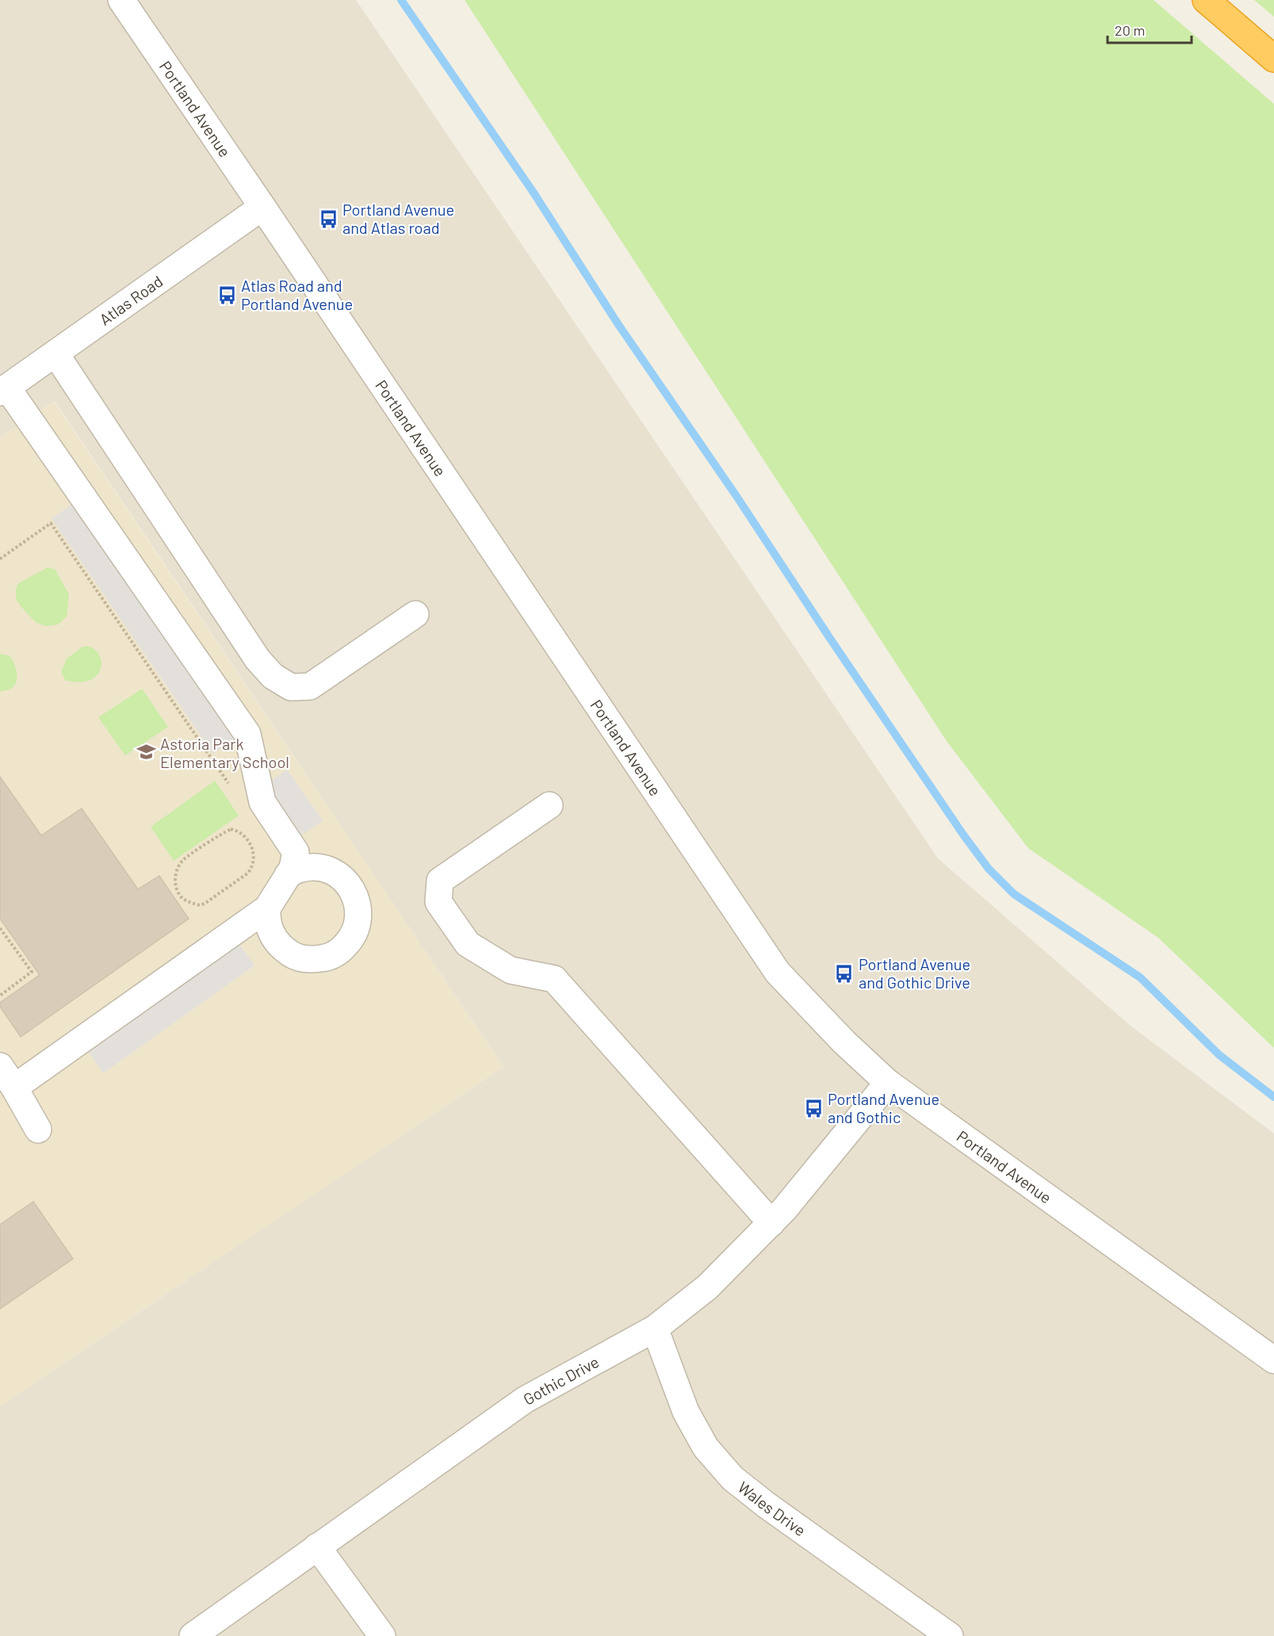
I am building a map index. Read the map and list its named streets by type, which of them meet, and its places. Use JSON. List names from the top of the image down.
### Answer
{
  "streets": {
    "street": [
      "Portland Avenue",
      "Atlas Road",
      "Gothic Drive",
      "Wales Drive"
    ]
  },
  "crossings": [
    ["Portland Avenue", "Atlas Road"],
    ["Portland Avenue", "Gothic Drive"],
    ["Gothic Drive", "Wales Drive"]
  ],
  "places": {
    "bus stop": [
      "Portland Avenue and Atlas road",
      "Atlas Road and Portland Avenue",
      "Portland Avenue and Gothic Drive",
      "Portland Avenue and Gothic"
    ],
    "school or university": ["Astoria Park Elementary School"]
  },
  "scale_bar": "20 m"
}
